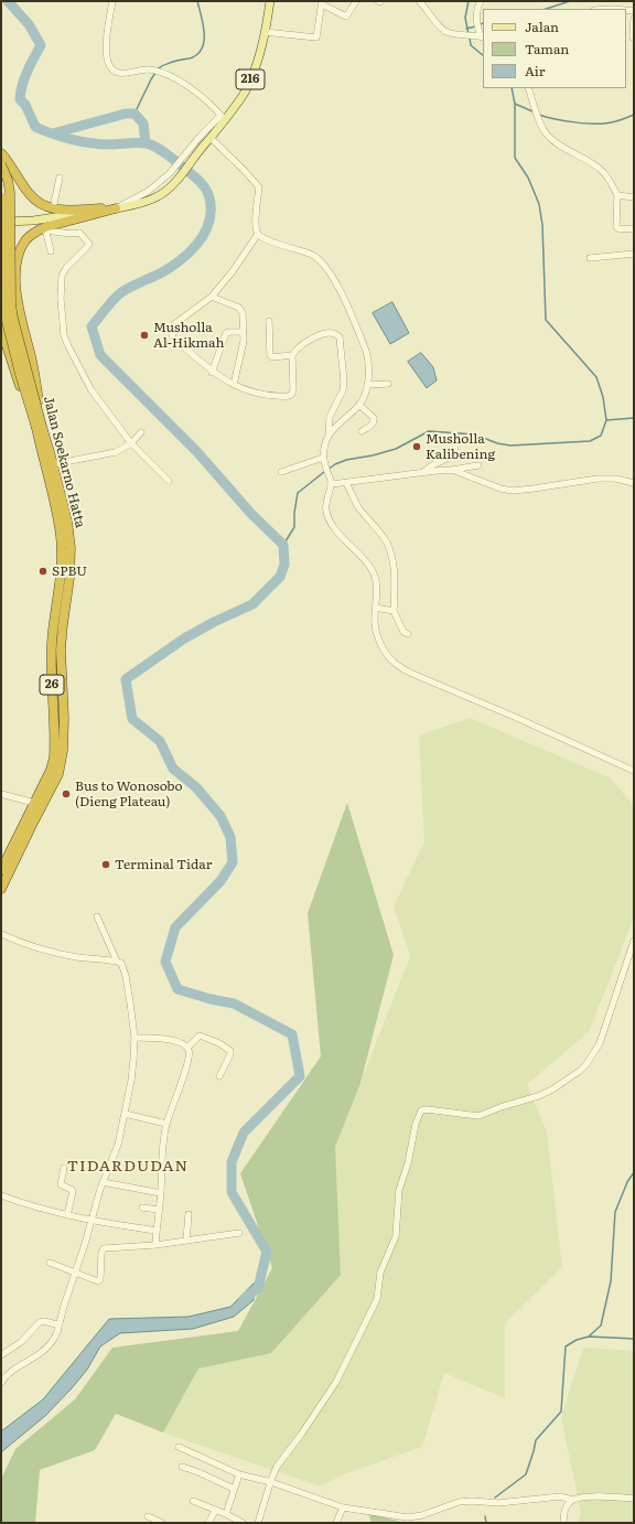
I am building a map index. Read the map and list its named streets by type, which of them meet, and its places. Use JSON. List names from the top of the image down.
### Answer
{
  "streets": {
    "highway": ["Jalan Soekarno Hatta", "26"],
    "main road": ["216"]
  },
  "districts": ["TIDARDUDAN"],
  "places": [
    "Musholla Al-Hikmah",
    "Musholla Kalibening",
    "SPBU",
    "Bus to Wonosobo (Dieng Plateau)",
    "Terminal Tidar"
  ],
  "legend": ["Jalan", "Taman", "Air"]
}
